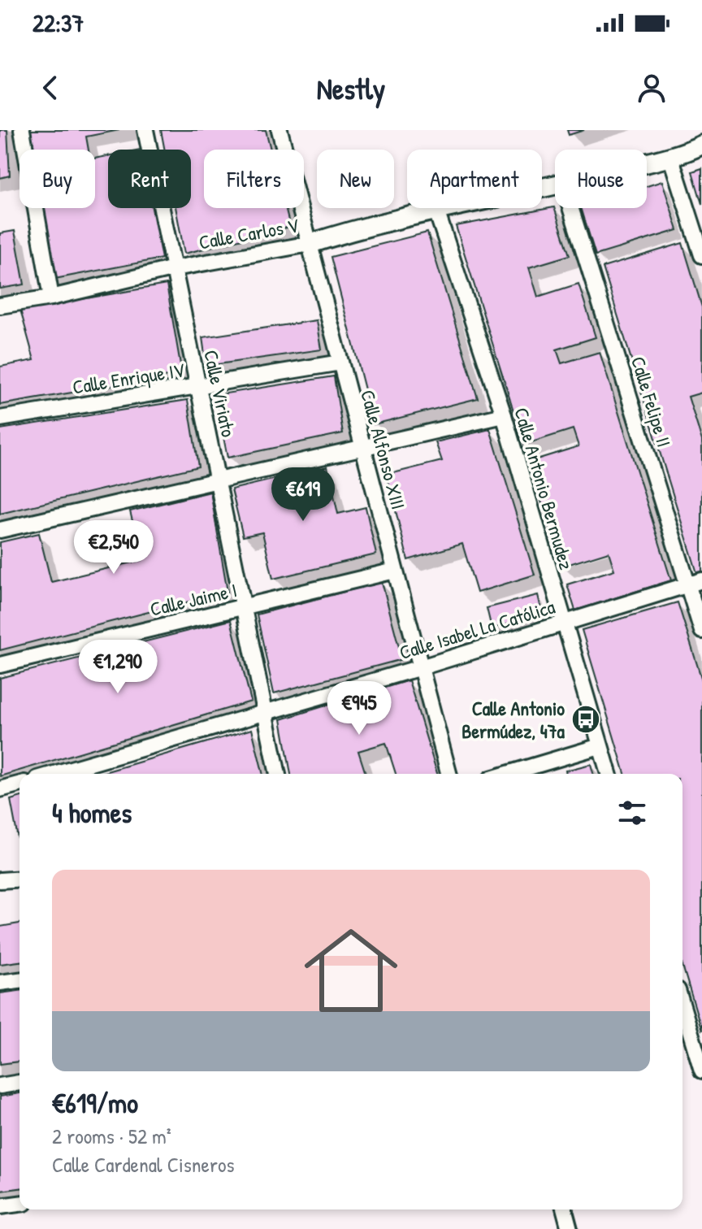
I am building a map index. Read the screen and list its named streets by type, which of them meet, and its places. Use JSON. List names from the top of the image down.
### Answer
{
  "streets": {
    "street": [
      "Calle Carlos V",
      "Calle Enrique IV",
      "Calle Viriato",
      "Calle Felipe II",
      "Calle Alfonso XIII",
      "Calle Antonio Bermudez",
      "Calle Jaime I",
      "Calle Isabel La Católica"
    ]
  },
  "crossings": [
    ["Calle Carlos V", "Calle Viriato"],
    ["Calle Carlos V", "Calle Alfonso XIII"],
    ["Calle Carlos V", "Calle Antonio Bermudez"],
    ["Calle Enrique IV", "Calle Viriato"],
    ["Calle Enrique IV", "Calle Alfonso XIII"],
    ["Calle Viriato", "Calle Jaime I"],
    ["Calle Viriato", "Calle Isabel La Católica"],
    ["Calle Felipe II", "Calle Isabel La Católica"],
    ["Calle Alfonso XIII", "Calle Jaime I"],
    ["Calle Alfonso XIII", "Calle Isabel La Católica"],
    ["Calle Antonio Bermudez", "Calle Isabel La Católica"]
  ],
  "places": {
    "bus stop": ["Calle Antonio Bermúdez, 47a"]
  },
  "page": {
    "status": "22:37",
    "header": "Nestly",
    "chip": [
      "Buy",
      "Rent",
      "Filters",
      "New",
      "Apartment",
      "House"
    ],
    "price": [
      "€619",
      "€2,540",
      "€1,290",
      "€945"
    ],
    "heading": "4 homes",
    "list": [
      {
        "name": "€619/mo",
        "note": "2 rooms · 52 m² · Calle Cardenal Cisneros"
      }
    ]
  }
}
